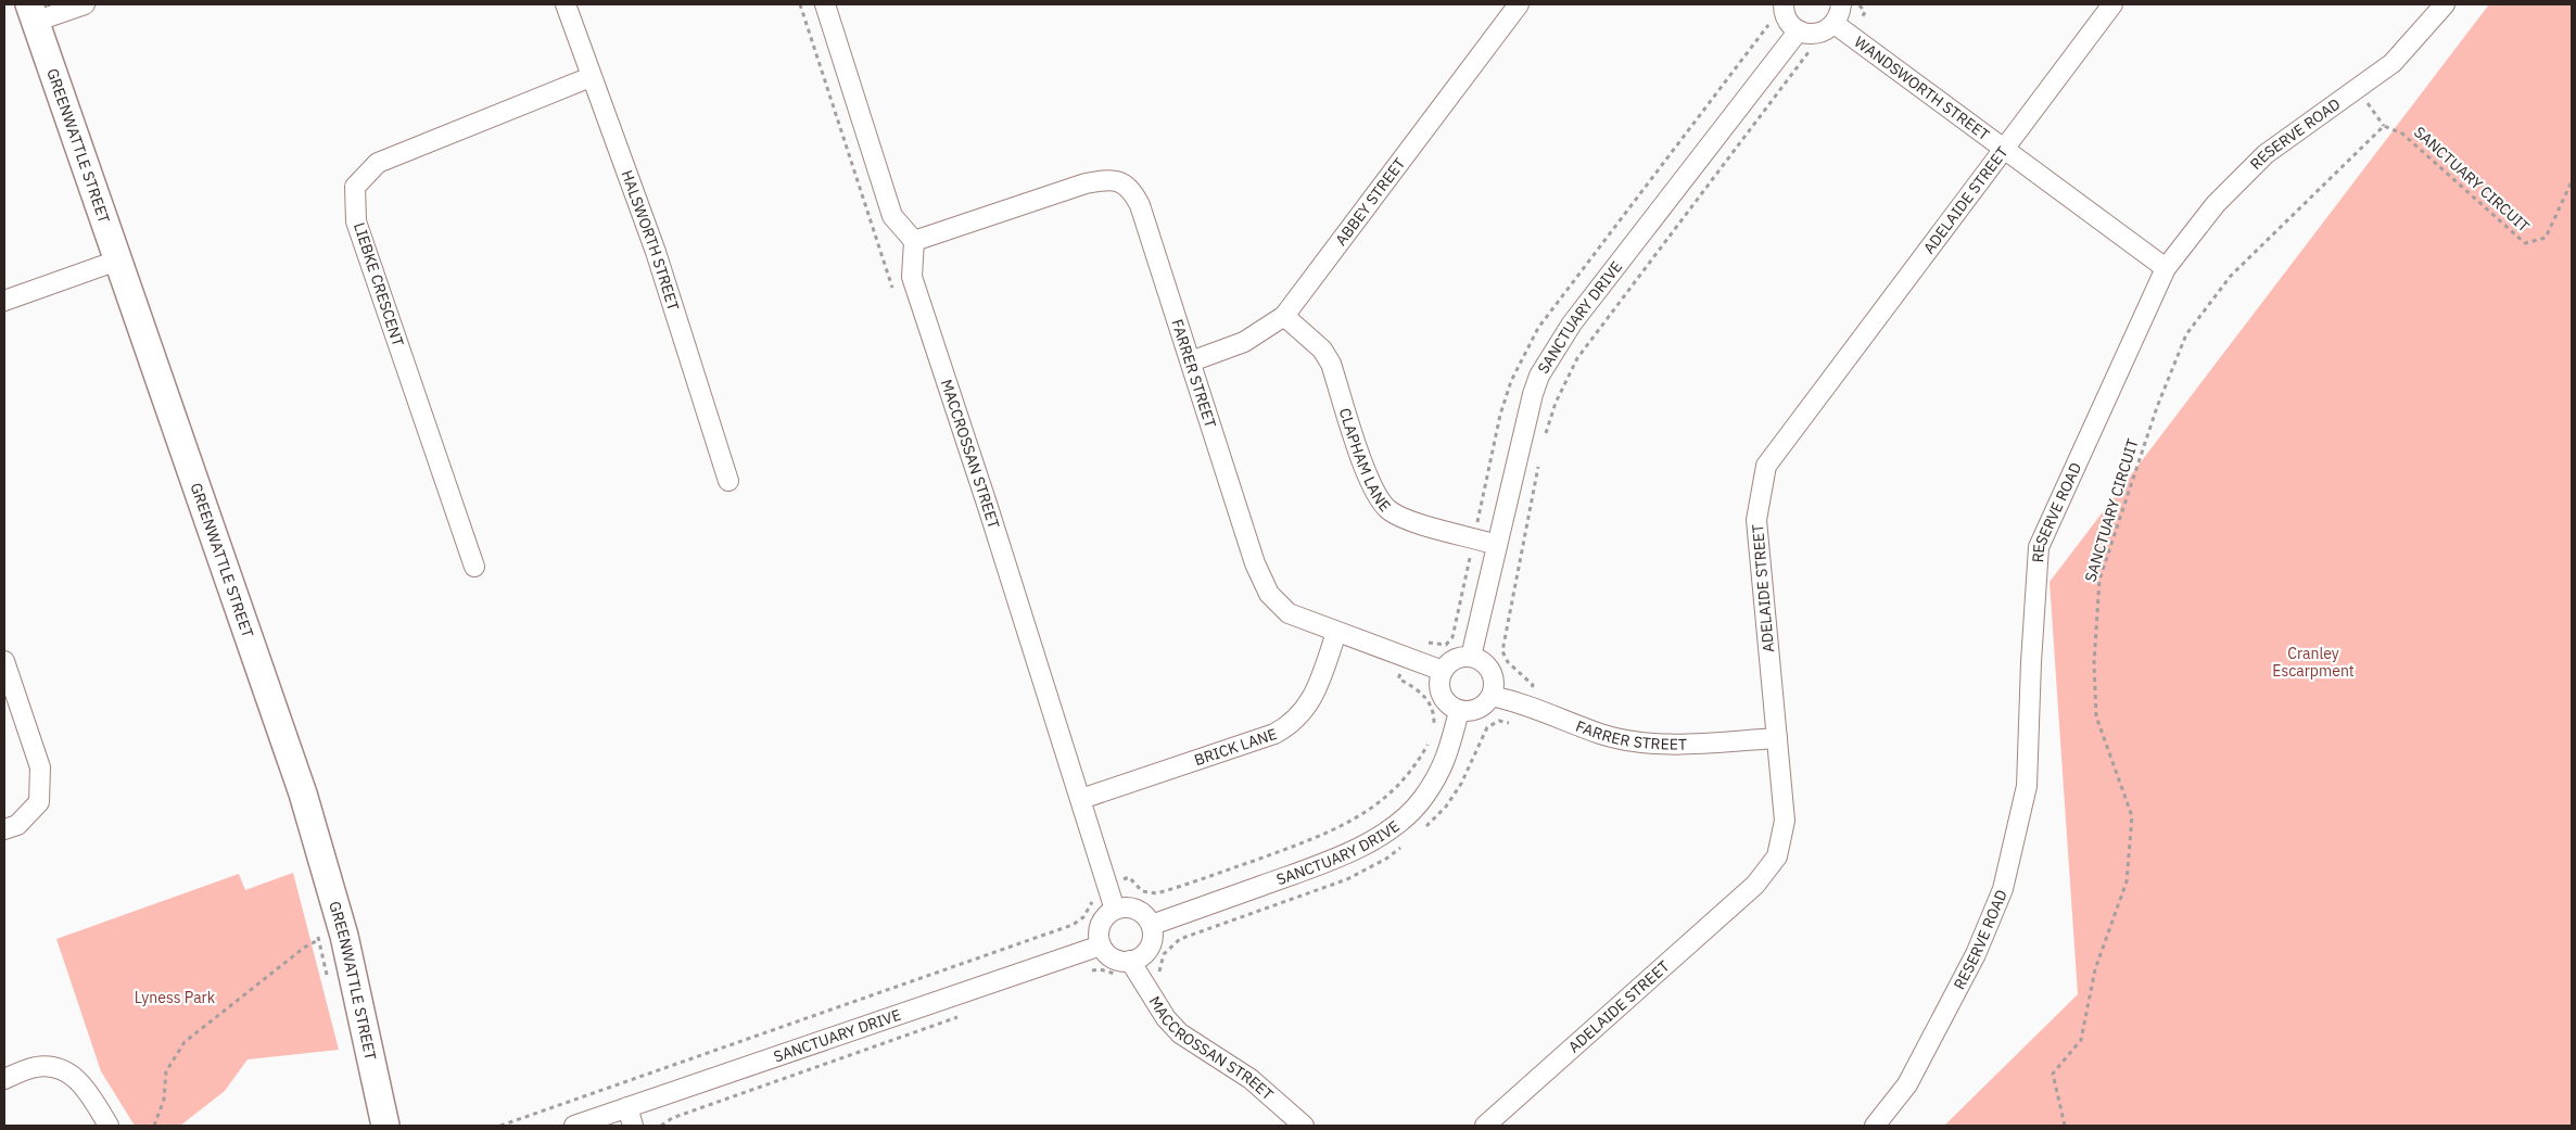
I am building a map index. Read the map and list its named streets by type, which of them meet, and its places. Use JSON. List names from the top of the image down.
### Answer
{
  "streets": {
    "main road": ["GREENWATTLE STREET"],
    "street": [
      "WANDSWORTH STREET",
      "RESERVE ROAD",
      "ADELAIDE STREET",
      "ABBEY STREET",
      "HALSWORTH STREET",
      "LIEBKE CRESCENT",
      "SANCTUARY DRIVE",
      "FARRER STREET",
      "MACCROSSAN STREET",
      "CLAPHAM LANE",
      "BRICK LANE"
    ],
    "path": ["SANCTUARY CIRCUIT"]
  },
  "crossings": [
    ["WANDSWORTH STREET", "RESERVE ROAD"],
    ["WANDSWORTH STREET", "ADELAIDE STREET"],
    ["RESERVE ROAD", "SANCTUARY CIRCUIT"],
    ["ADELAIDE STREET", "FARRER STREET"],
    ["ABBEY STREET", "FARRER STREET"],
    ["ABBEY STREET", "CLAPHAM LANE"],
    ["HALSWORTH STREET", "LIEBKE CRESCENT"],
    ["SANCTUARY DRIVE", "FARRER STREET"],
    ["SANCTUARY DRIVE", "MACCROSSAN STREET"],
    ["SANCTUARY DRIVE", "CLAPHAM LANE"],
    ["FARRER STREET", "MACCROSSAN STREET"],
    ["FARRER STREET", "BRICK LANE"],
    ["MACCROSSAN STREET", "BRICK LANE"]
  ],
  "parks": ["Cranley Escarpment", "Lyness Park"]
}
